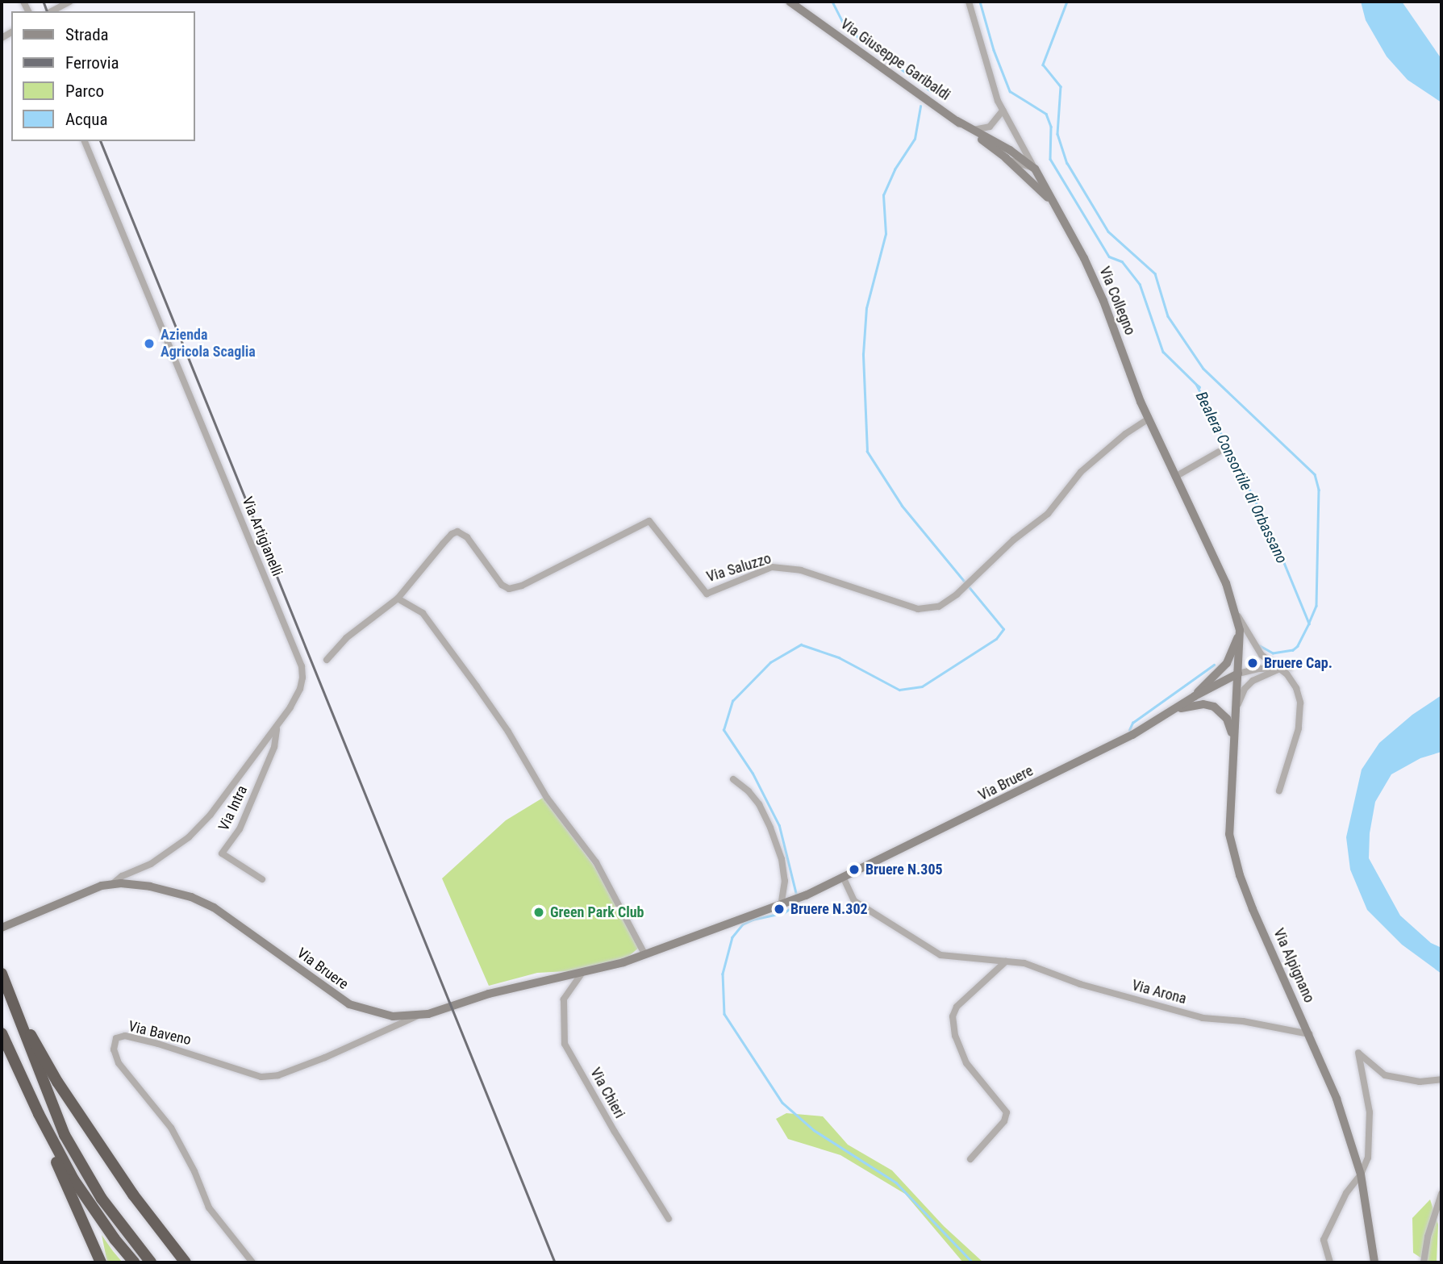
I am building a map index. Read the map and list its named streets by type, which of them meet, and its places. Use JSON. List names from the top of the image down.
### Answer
{
  "streets": {
    "street": [
      "Via Giuseppe Garibaldi",
      "Via Collegno",
      "Via Artigianelli",
      "Via Saluzzo",
      "Via Bruere",
      "Via Intra",
      "Via Alpignano",
      "Via Arona",
      "Via Baveno",
      "Via Chieri"
    ]
  },
  "crossings": [
    ["Via Collegno", "Via Saluzzo"],
    ["Via Collegno", "Via Bruere"],
    ["Via Collegno", "Via Alpignano"],
    ["Via Artigianelli", "Via Bruere"],
    ["Via Artigianelli", "Via Intra"],
    ["Via Bruere", "Via Alpignano"],
    ["Via Bruere", "Via Arona"],
    ["Via Bruere", "Via Baveno"],
    ["Via Bruere", "Via Chieri"],
    ["Via Alpignano", "Via Arona"]
  ],
  "water": ["Bealera Consortile di Orbassano"],
  "places": [
    "Azienda Agricola Scaglia",
    "Bruere Cap.",
    "Bruere N.305",
    "Bruere N.302",
    "Green Park Club"
  ],
  "legend": [
    "Strada",
    "Ferrovia",
    "Parco",
    "Acqua"
  ]
}
